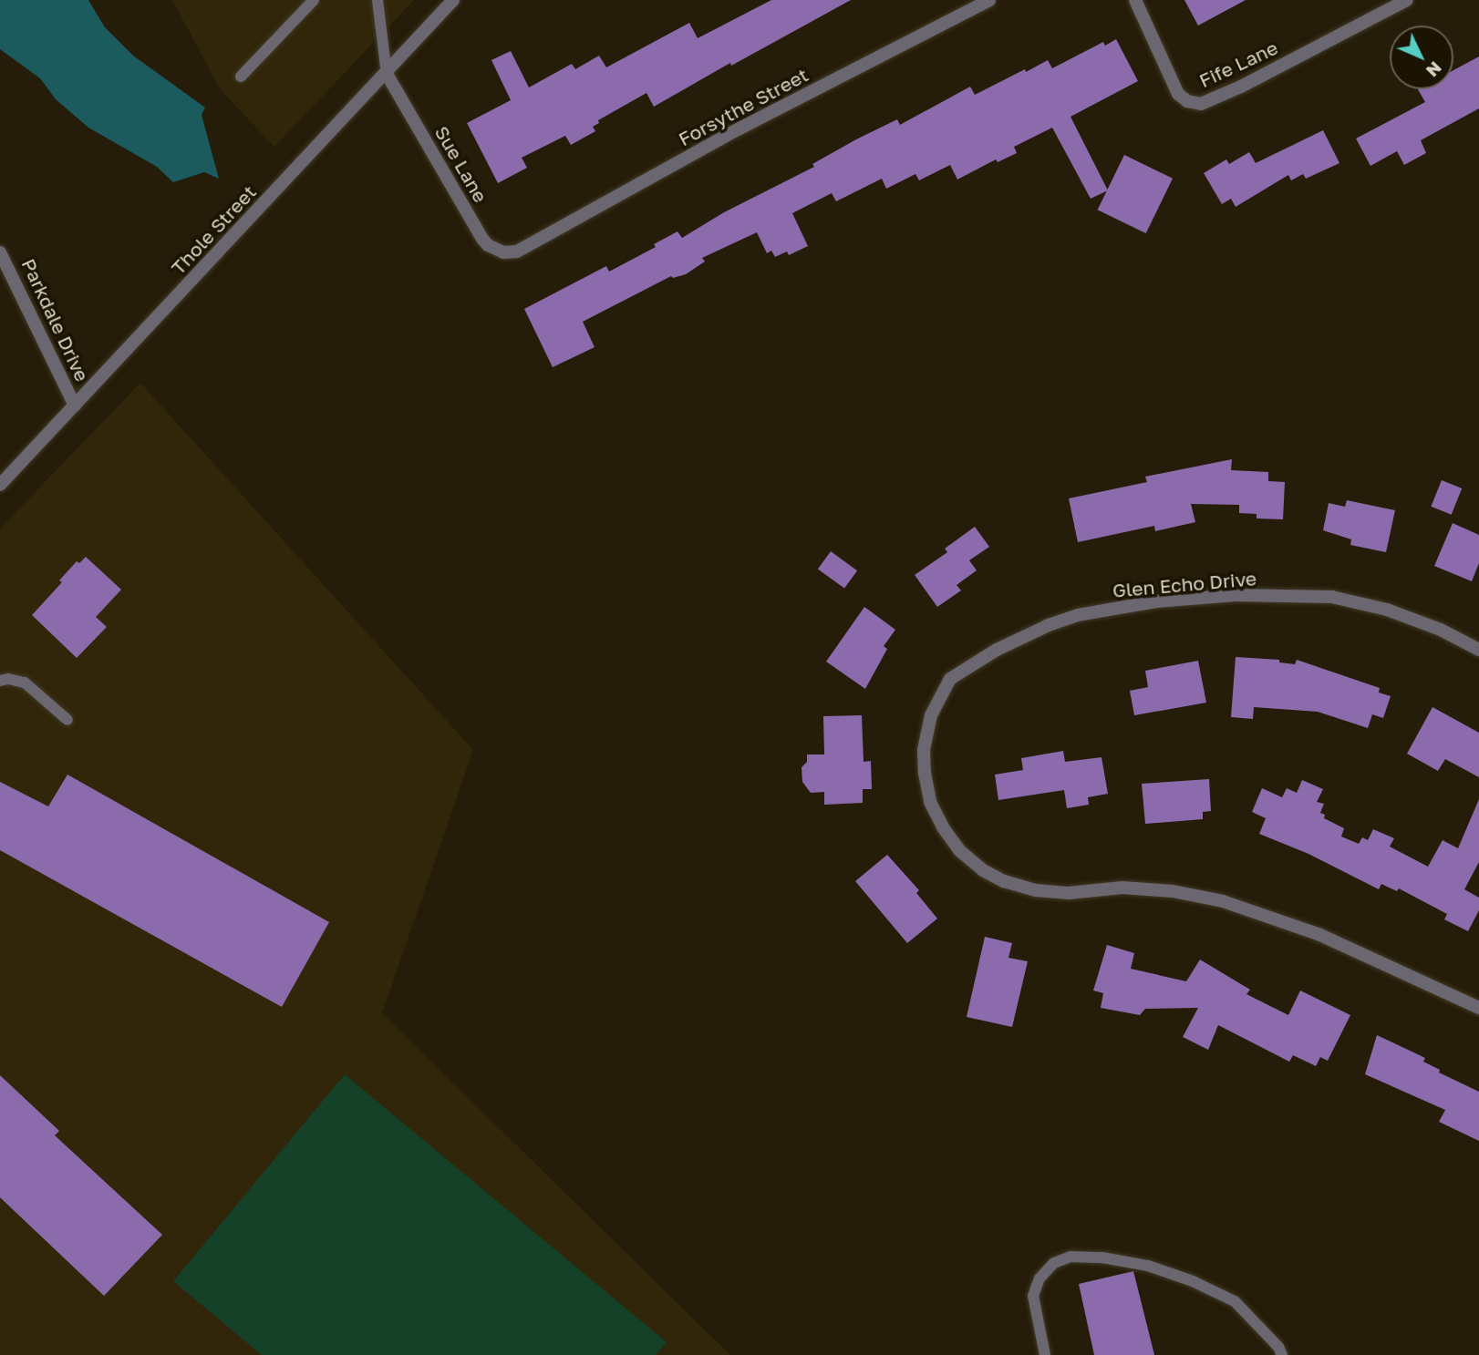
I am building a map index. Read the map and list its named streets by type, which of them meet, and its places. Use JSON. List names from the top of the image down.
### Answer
{
  "streets": {
    "street": [
      "Fife Lane",
      "Forsythe Street",
      "Sue Lane",
      "Thole Street",
      "Parkdale Drive",
      "Glen Echo Drive"
    ]
  },
  "crossings": [
    ["Forsythe Street", "Sue Lane"],
    ["Sue Lane", "Thole Street"],
    ["Thole Street", "Parkdale Drive"]
  ],
  "north": "bottom right"
}
